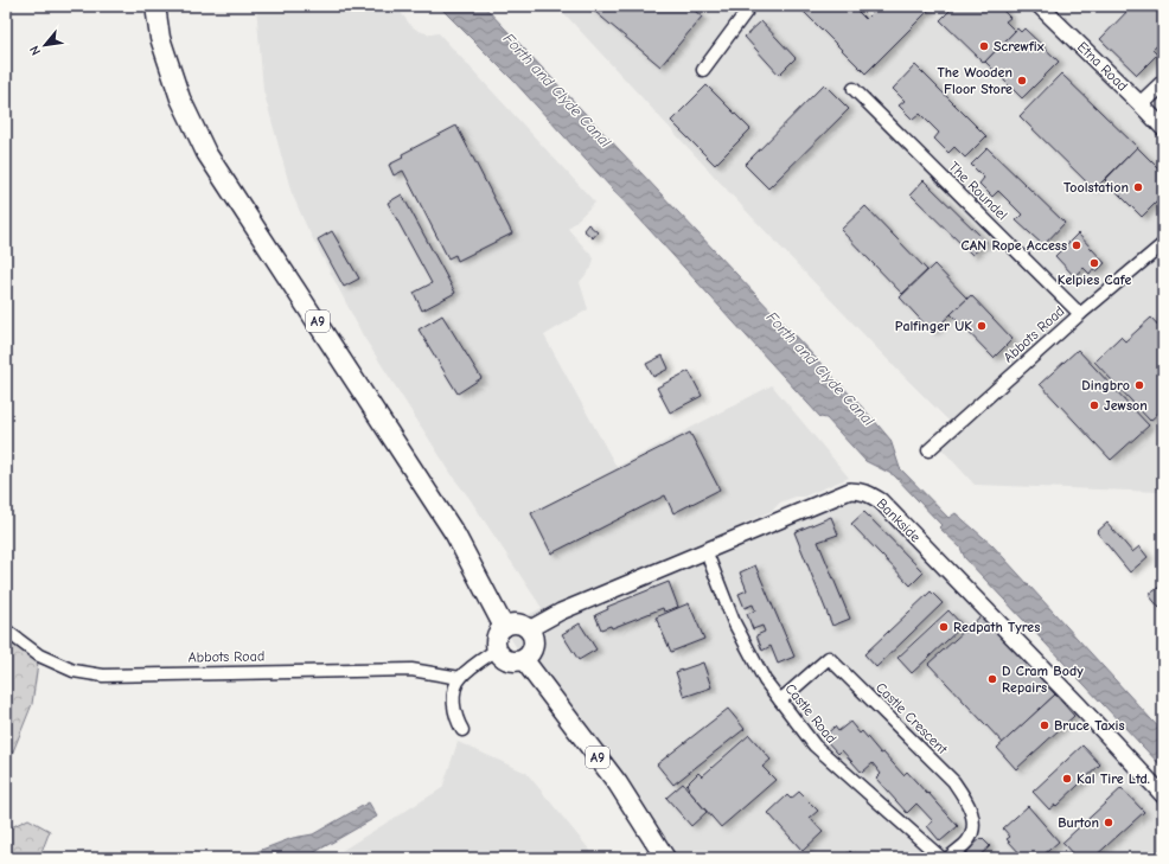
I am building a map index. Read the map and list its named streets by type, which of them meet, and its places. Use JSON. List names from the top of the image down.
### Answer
{
  "streets": {
    "main road": ["A9"],
    "street": [
      "Etna Road",
      "The Roundel",
      "Abbots Road",
      "Bankside",
      "Castle Road",
      "Castle Crescent"
    ]
  },
  "crossings": [
    ["The Roundel", "Abbots Road"],
    ["A9", "Bankside"],
    ["Bankside", "Castle Road"],
    ["Castle Road", "Castle Crescent"]
  ],
  "water": ["Forth and Clyde Canal"],
  "places": [
    "Screwfix",
    "The Wooden Floor Store",
    "Toolstation",
    "CAN Rope Access",
    "Kelpies Cafe",
    "Palfinger UK",
    "Dingbro",
    "Jewson",
    "Redpath Tyres",
    "D Cram Body Repairs",
    "Bruce Taxis",
    "Kal Tire Ltd.",
    "Burton"
  ],
  "north": "bottom left"
}
